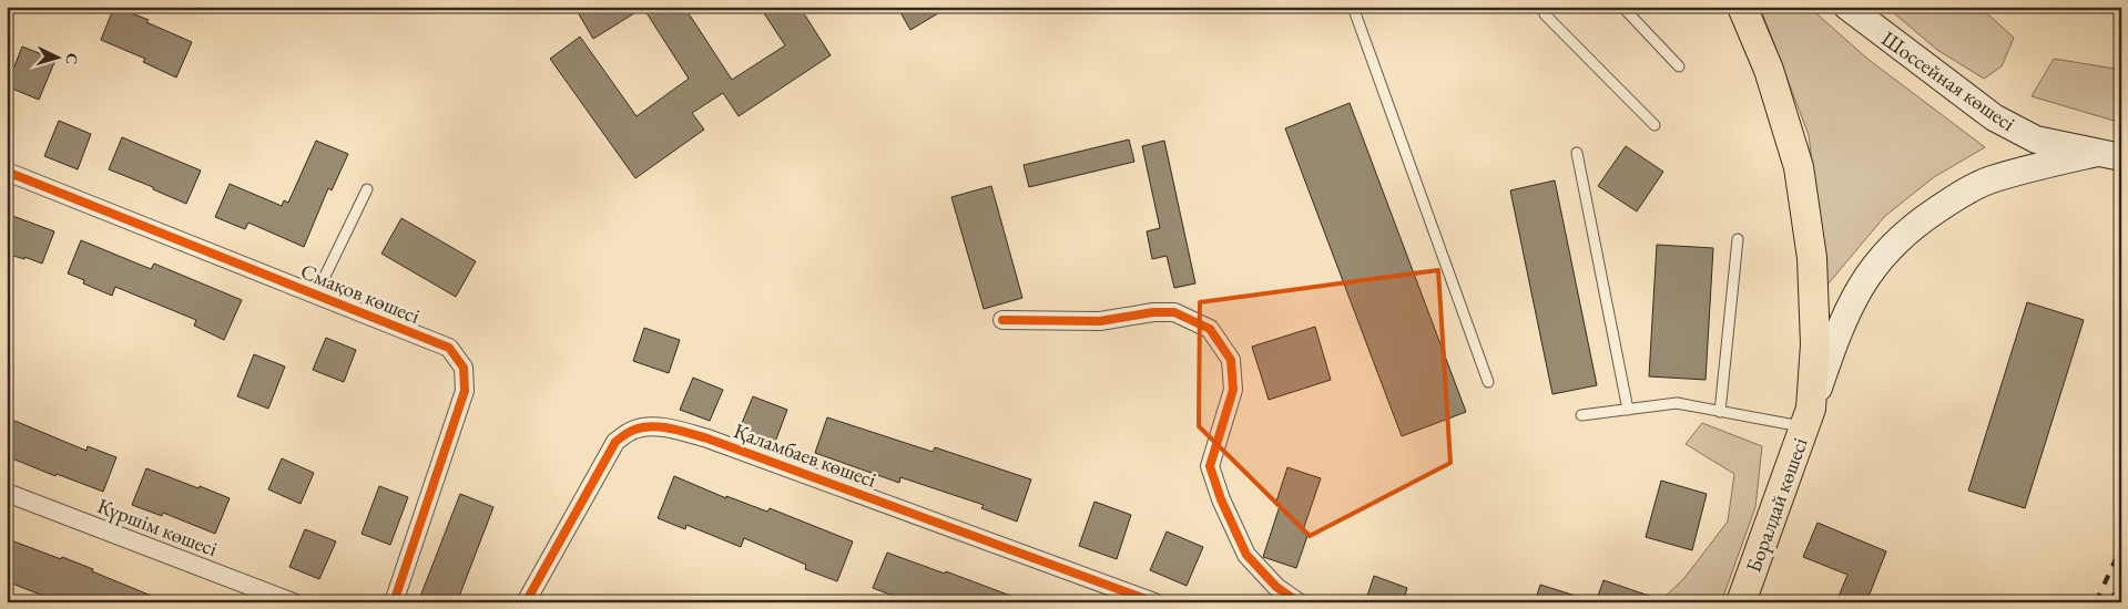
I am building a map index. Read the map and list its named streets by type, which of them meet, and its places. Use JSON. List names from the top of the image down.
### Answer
{
  "streets": {
    "main road": ["Шоссейная көшесі", "Боралдай көшесі"],
    "street": ["Смақов көшесі", "Қаламбаев көшесі", "Күршім көшесі"]
  },
  "north": "right"
}
